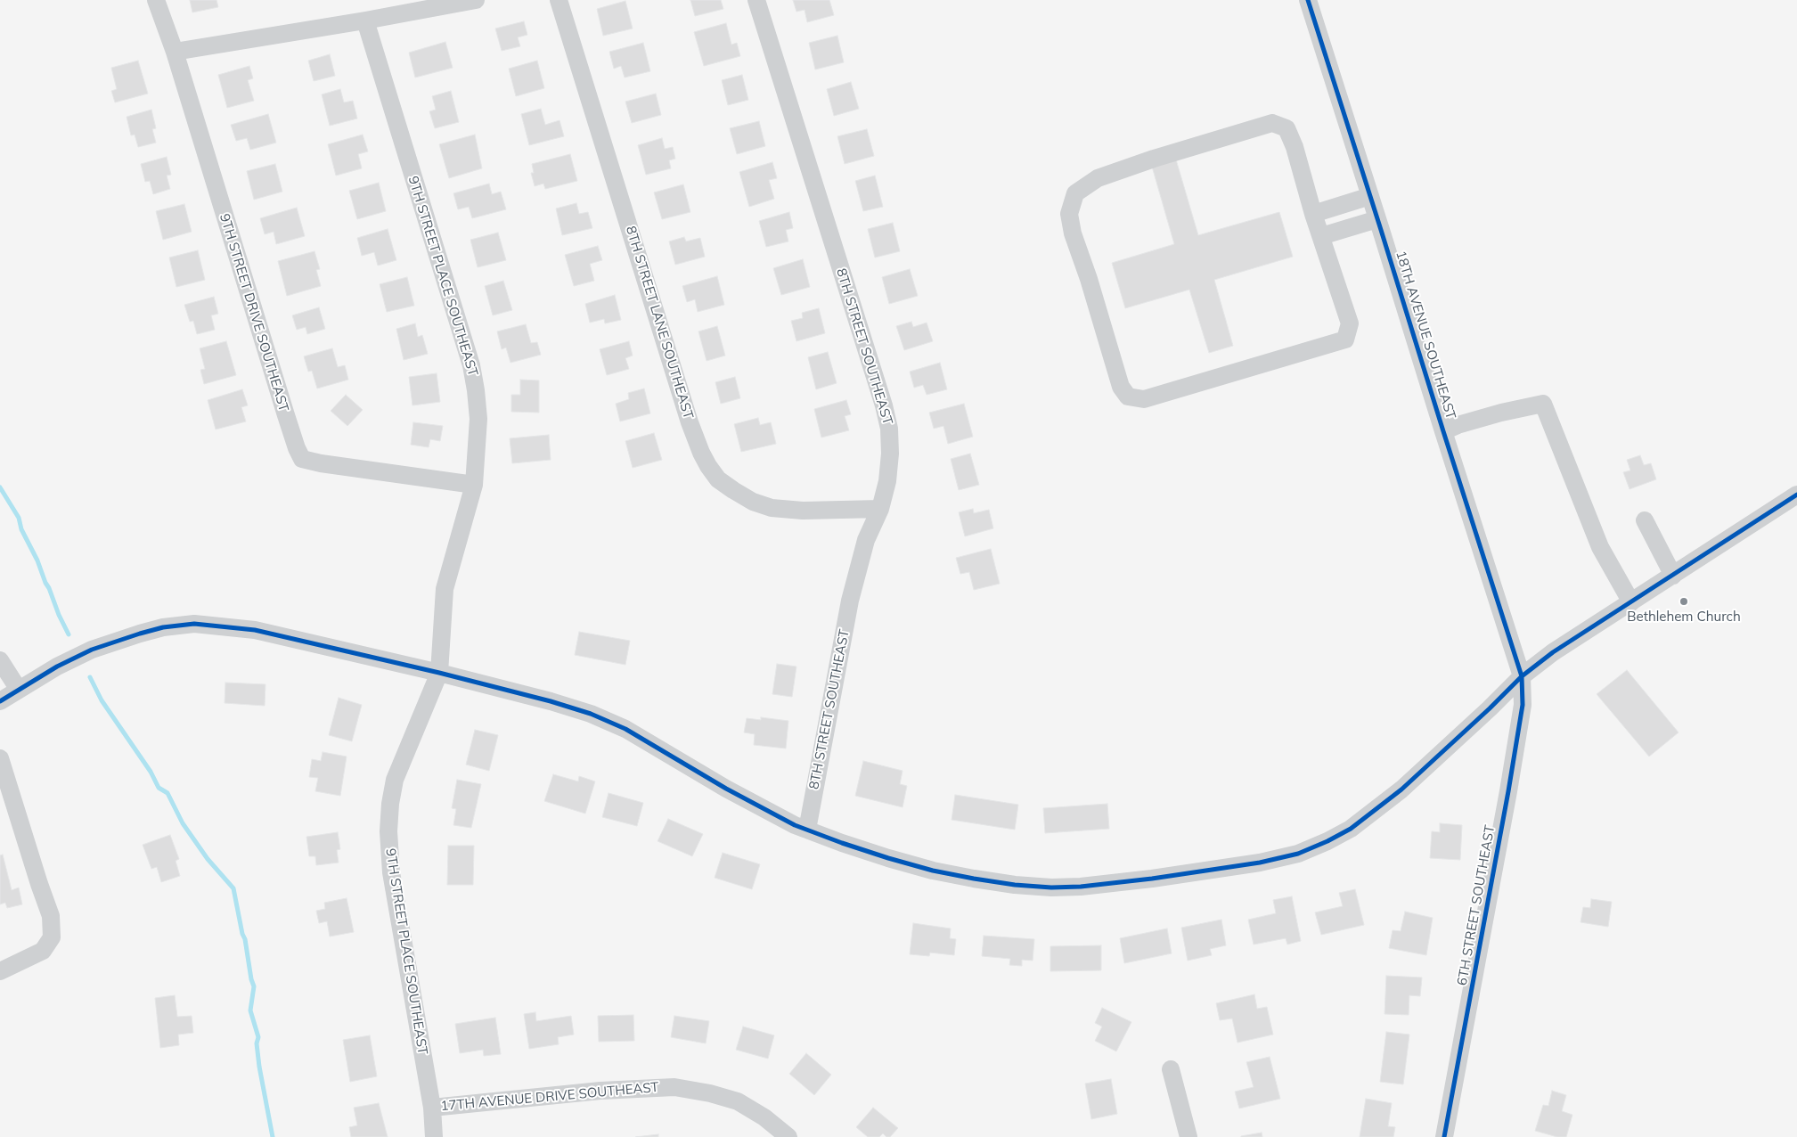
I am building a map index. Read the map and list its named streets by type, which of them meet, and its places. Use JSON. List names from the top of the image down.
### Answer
{
  "streets": {
    "street": [
      "9TH STREET PLACE SOUTHEAST",
      "9TH STREET DRIVE SOUTHEAST",
      "8TH STREET LANE SOUTHEAST",
      "18TH AVENUE SOUTHEAST",
      "8TH STREET SOUTHEAST",
      "6TH STREET SOUTHEAST",
      "17TH AVENUE DRIVE SOUTHEAST"
    ]
  },
  "crossings": [
    ["9TH STREET PLACE SOUTHEAST", "9TH STREET DRIVE SOUTHEAST"],
    ["9TH STREET PLACE SOUTHEAST", "17TH AVENUE DRIVE SOUTHEAST"],
    ["8TH STREET LANE SOUTHEAST", "8TH STREET SOUTHEAST"],
    ["18TH AVENUE SOUTHEAST", "6TH STREET SOUTHEAST"]
  ],
  "places": ["Bethlehem Church"]
}
